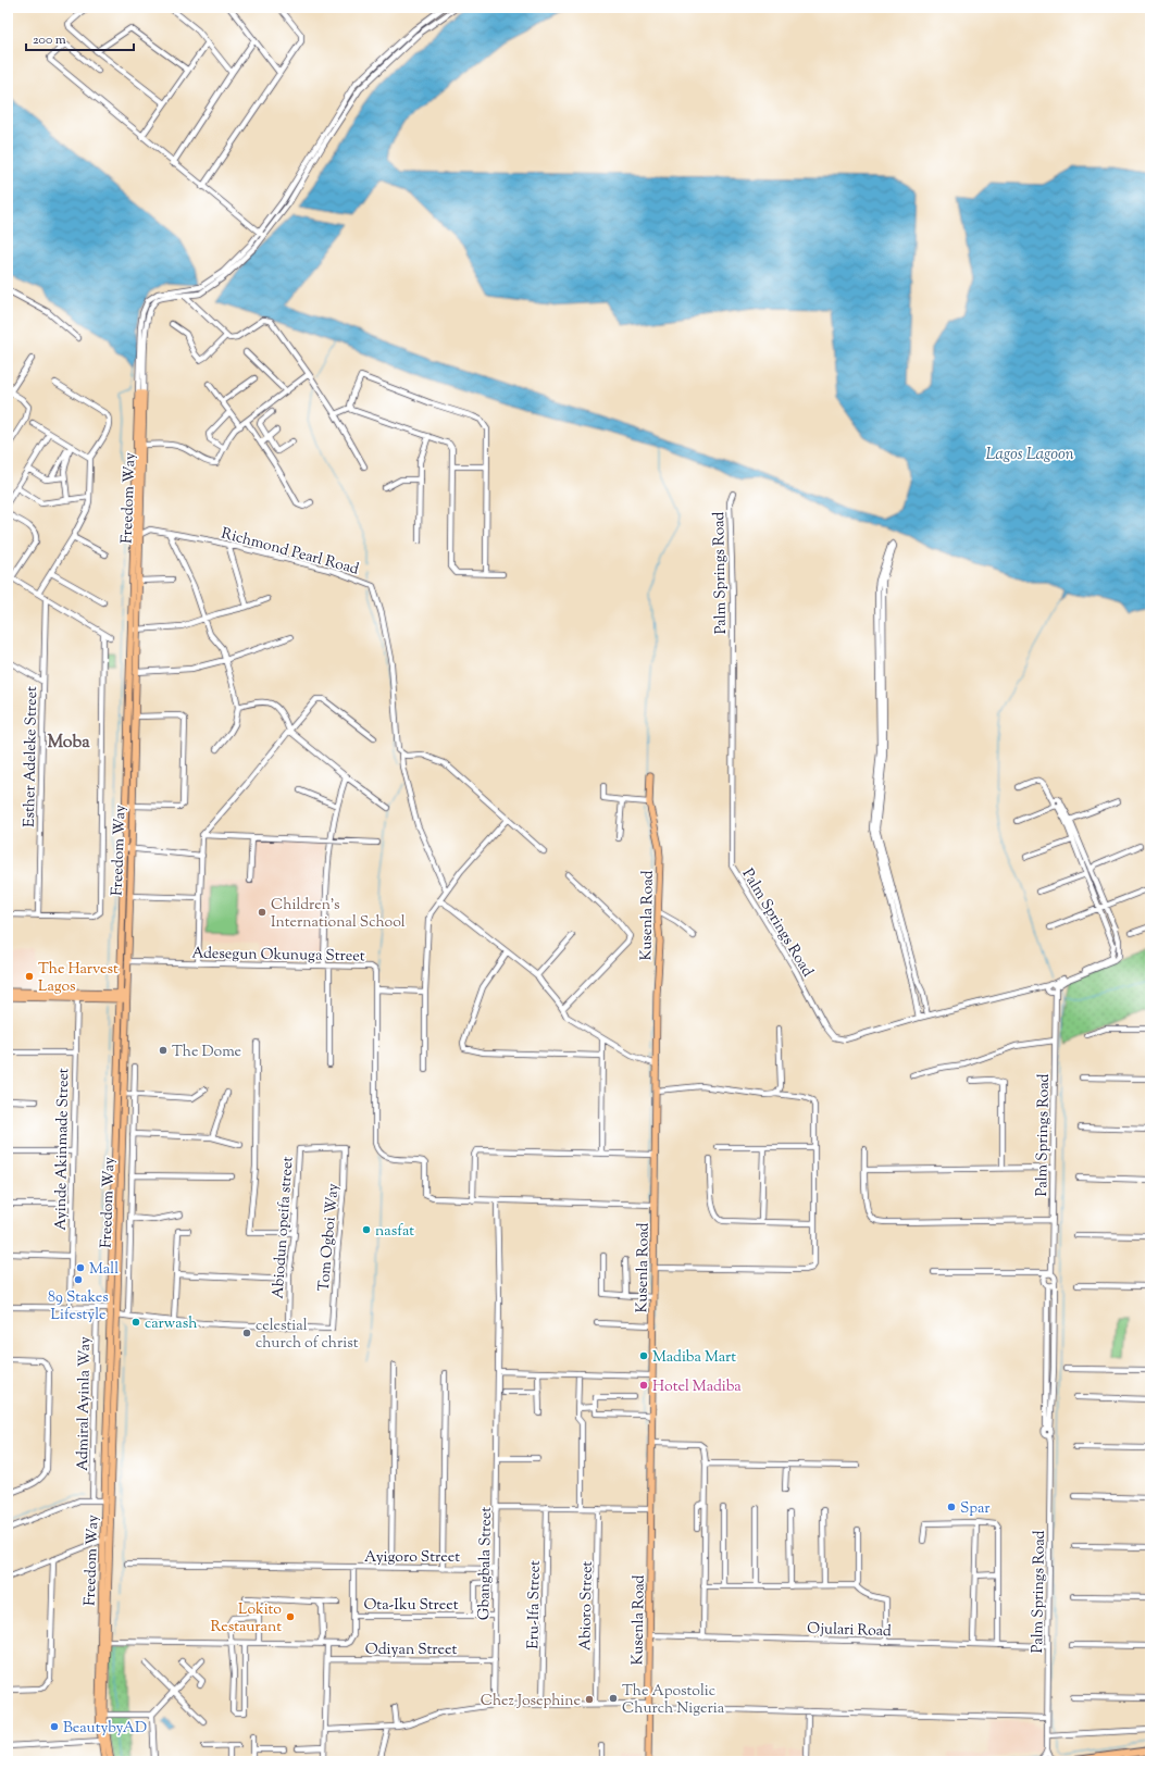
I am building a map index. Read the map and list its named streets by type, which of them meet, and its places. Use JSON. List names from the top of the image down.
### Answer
{
  "streets": {
    "main road": ["Freedom Way", "Kusenla Road"],
    "street": [
      "Richmond Pearl Road",
      "Palm Springs Road",
      "Esther Adeleke Street",
      "Adesegun Okunuga Street",
      "Ayinde Akinmade Street",
      "Abiodun opeifa street",
      "Tom Ogboi Way",
      "Admiral Ayinla Way",
      "Ayigoro Street",
      "Gbangbala Street",
      "Ota-Iku Street",
      "Eru-Ifa Street",
      "Abioro Street",
      "Ojulari Road",
      "Odiyan Street"
    ]
  },
  "crossings": [
    ["Freedom Way", "Richmond Pearl Road"],
    ["Freedom Way", "Adesegun Okunuga Street"],
    ["Palm Springs Road", "Ojulari Road"],
    ["Kusenla Road", "Ojulari Road"],
    ["Abiodun opeifa street", "Tom Ogboi Way"],
    ["Ayigoro Street", "Gbangbala Street"],
    ["Gbangbala Street", "Ota-Iku Street"],
    ["Gbangbala Street", "Odiyan Street"]
  ],
  "districts": ["Moba"],
  "water": ["Lagos Lagoon"],
  "places": [
    "Children's International School",
    "The Harvest Lagos",
    "The Dome",
    "nasfat",
    "Mall",
    "89 Stakes Lifestyle",
    "carwash",
    "celestial church of christ",
    "Madiba Mart",
    "Hotel Madiba",
    "Spar",
    "Lokito Restaurant",
    "The Apostolic Church Nigeria",
    "Chez Josephine",
    "BeautybyAD"
  ],
  "scale_bar": "200 m"
}
